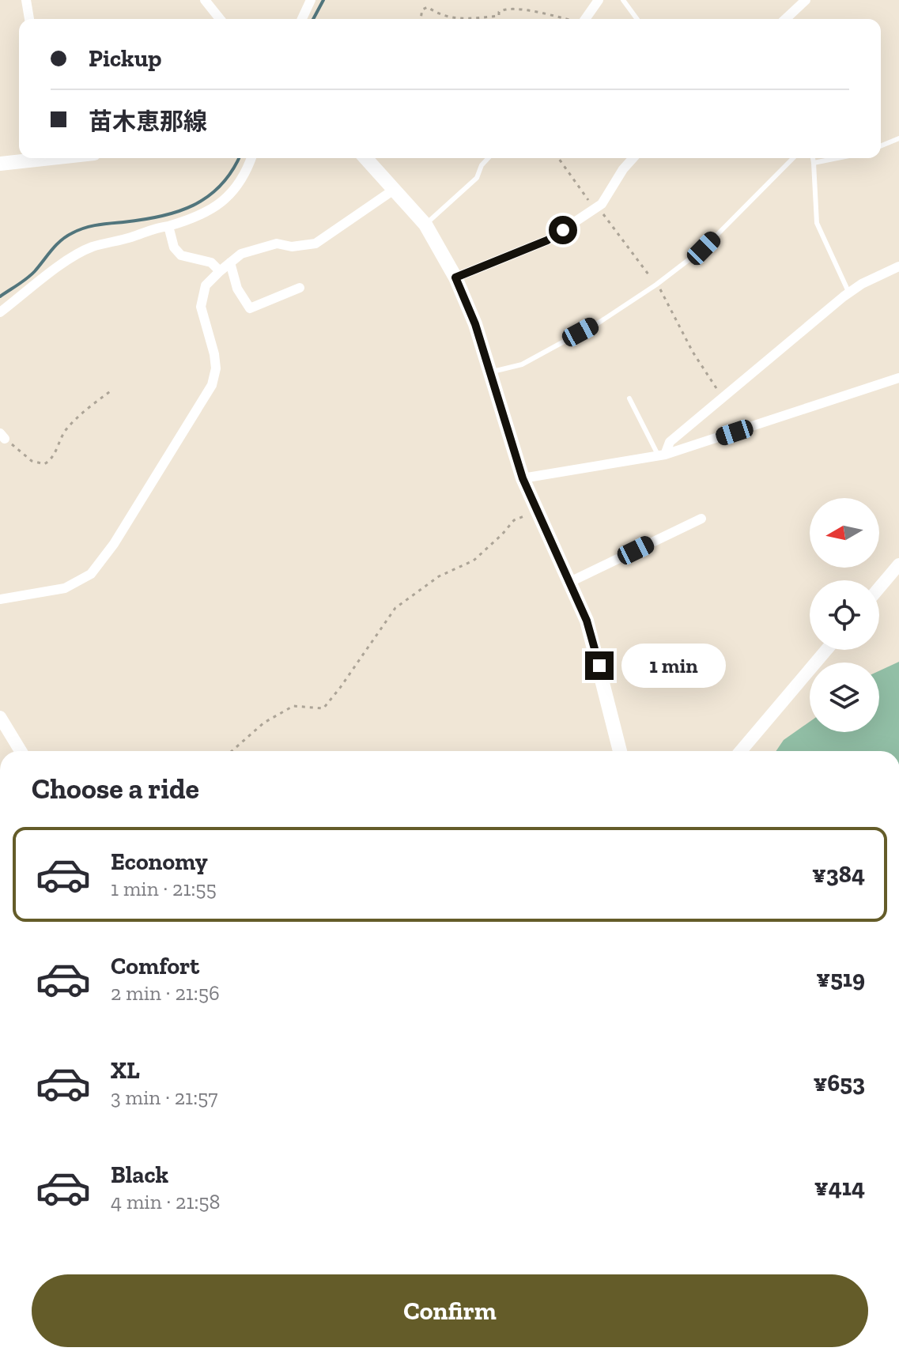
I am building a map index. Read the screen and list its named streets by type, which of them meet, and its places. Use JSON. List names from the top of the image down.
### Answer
{
  "north": "left",
  "page": {
    "banner": ["Pickup", "苗木恵那線"],
    "bubble": "1 min",
    "heading": "Choose a ride",
    "list": [
      {
        "name": "Economy",
        "note": "1 min · 21:55",
        "value": "¥384"
      },
      {
        "name": "Comfort",
        "note": "2 min · 21:56",
        "value": "¥519"
      },
      {
        "name": "XL",
        "note": "3 min · 21:57",
        "value": "¥653"
      },
      {
        "name": "Black",
        "note": "4 min · 21:58",
        "value": "¥414"
      }
    ],
    "buttons": "Confirm"
  }
}
